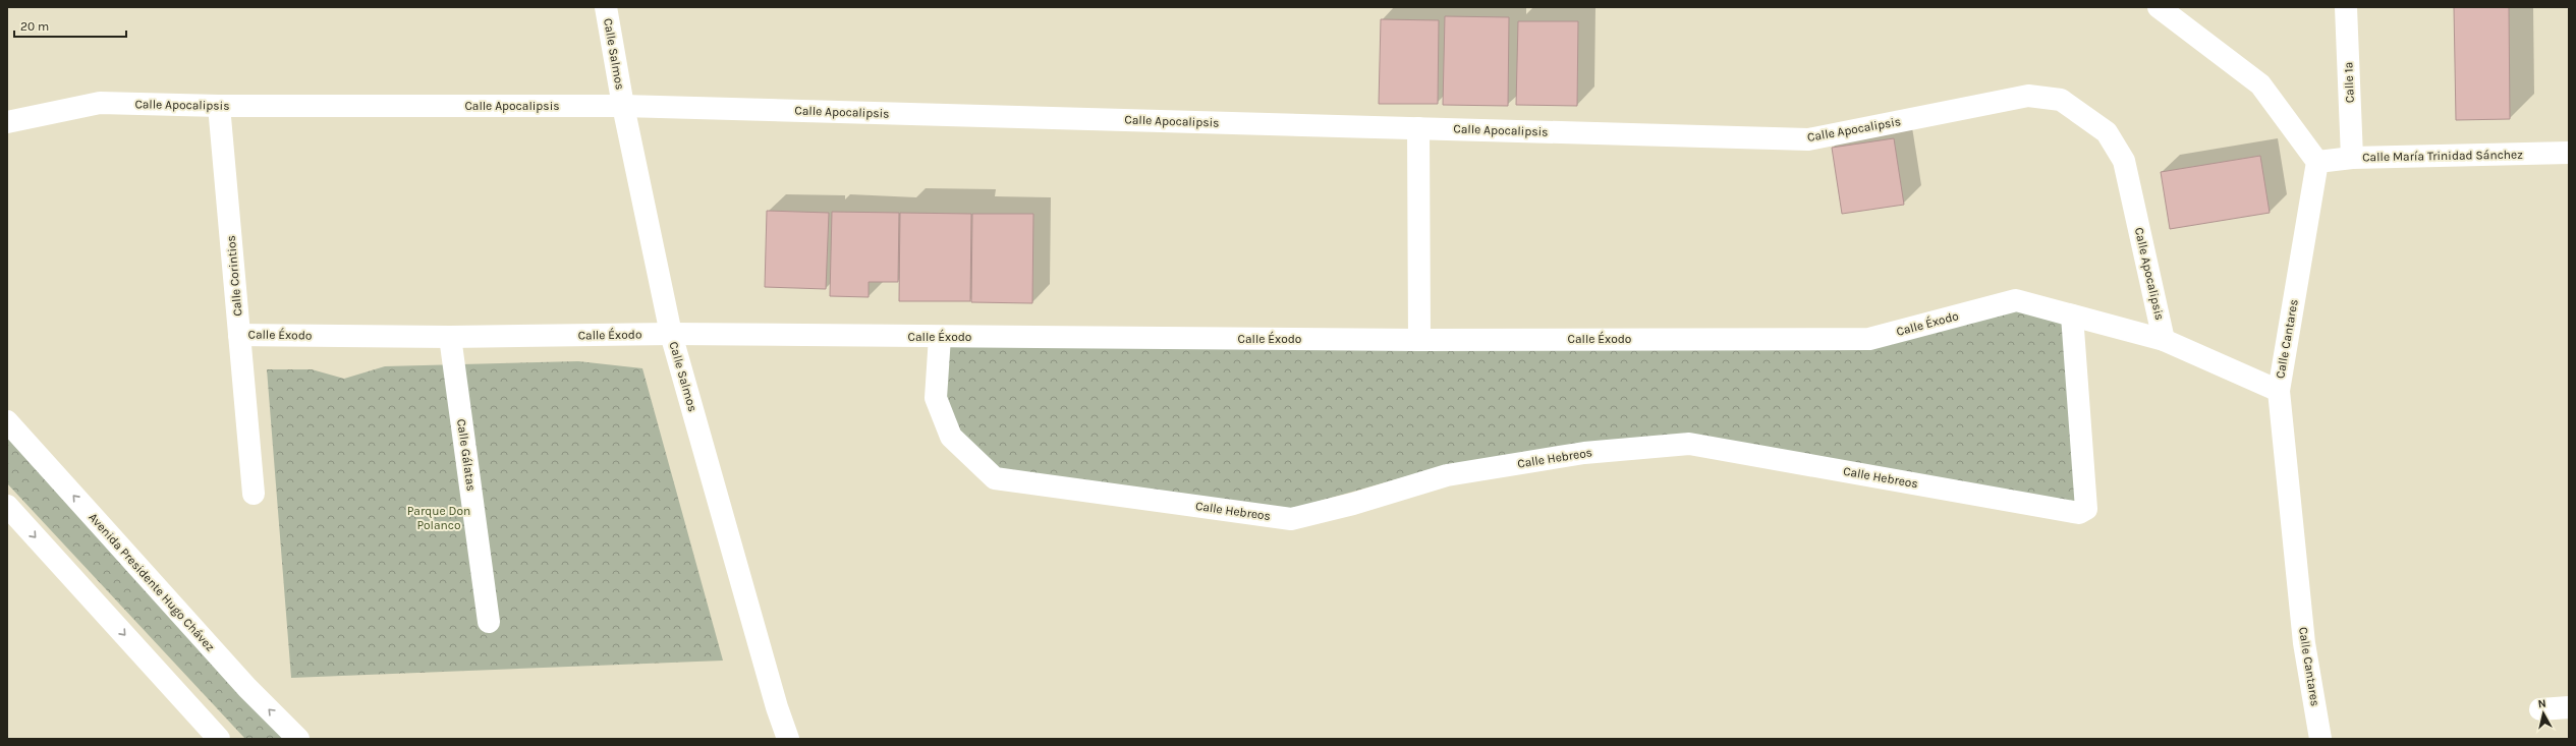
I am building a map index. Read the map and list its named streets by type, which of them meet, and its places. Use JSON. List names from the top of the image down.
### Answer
{
  "streets": {
    "street": [
      "Calle Salmos",
      "Calle 1a",
      "Calle Apocalipsis",
      "Calle María Trinidad Sánchez",
      "Calle Corintios",
      "Calle Éxodo",
      "Calle Cantares",
      "Calle Gálatas",
      "Calle Hebreos",
      "Avenida Presidente Hugo Chávez"
    ]
  },
  "crossings": [
    ["Calle Salmos", "Calle Apocalipsis"],
    ["Calle Salmos", "Calle Éxodo"],
    ["Calle 1a", "Calle María Trinidad Sánchez"],
    ["Calle Apocalipsis", "Calle Corintios"],
    ["Calle Apocalipsis", "Calle Éxodo"],
    ["Calle María Trinidad Sánchez", "Calle Cantares"],
    ["Calle Corintios", "Calle Éxodo"],
    ["Calle Éxodo", "Calle Cantares"],
    ["Calle Éxodo", "Calle Gálatas"],
    ["Calle Éxodo", "Calle Hebreos"]
  ],
  "parks": ["Parque Don Polanco"],
  "scale_bar": "20 m",
  "north": "top"
}
